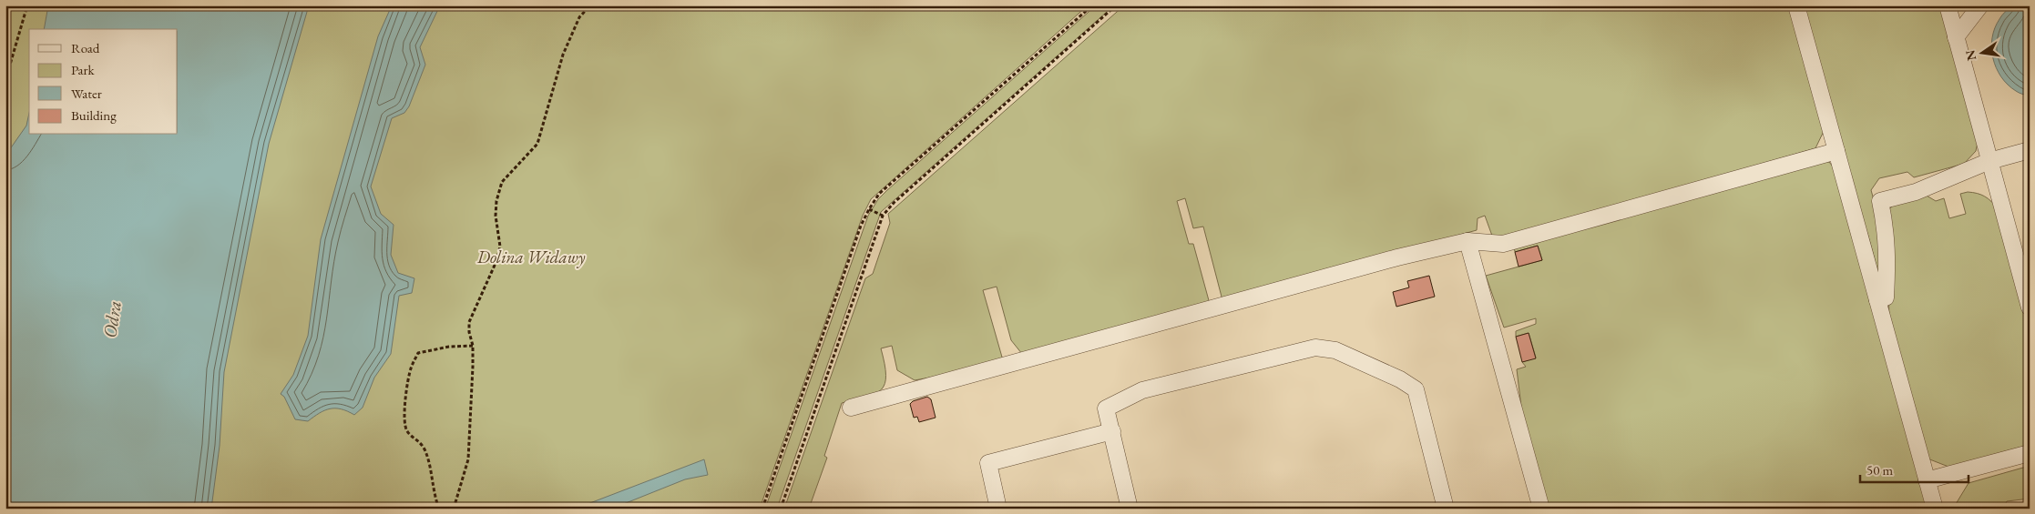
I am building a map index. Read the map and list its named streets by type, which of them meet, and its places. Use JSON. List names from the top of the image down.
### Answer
{
  "water": ["Odra"],
  "parks": ["Dolina Widawy"],
  "legend": [
    "Road",
    "Park",
    "Water",
    "Building"
  ],
  "scale_bar": "50 m",
  "north": "left"
}
